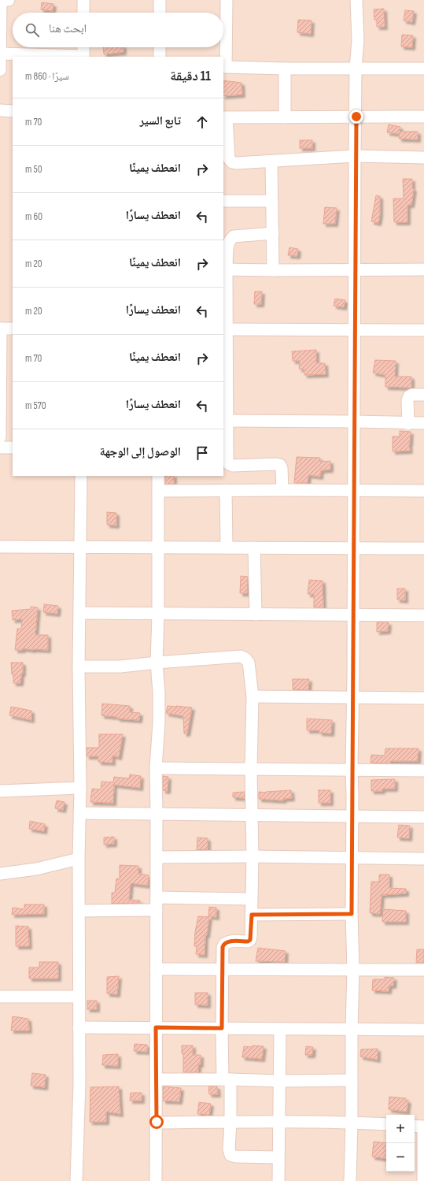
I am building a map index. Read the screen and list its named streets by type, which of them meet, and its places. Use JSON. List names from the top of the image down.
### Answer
{
  "page": {
    "search": "ابحث هنا",
    "heading": ["11 دقيقة", "سيرًا · 860 m"],
    "list": [
      ["تابع السير", "70 m"],
      ["انعطف يمينًا", "50 m"],
      ["انعطف يسارًا", "60 m"],
      ["انعطف يمينًا", "20 m"],
      ["انعطف يسارًا", "20 m"],
      ["انعطف يمينًا", "70 m"],
      ["انعطف يسارًا", "570 m"],
      "الوصول إلى الوجهة"
    ],
    "map_buttons": ["+", "−"]
  }
}
